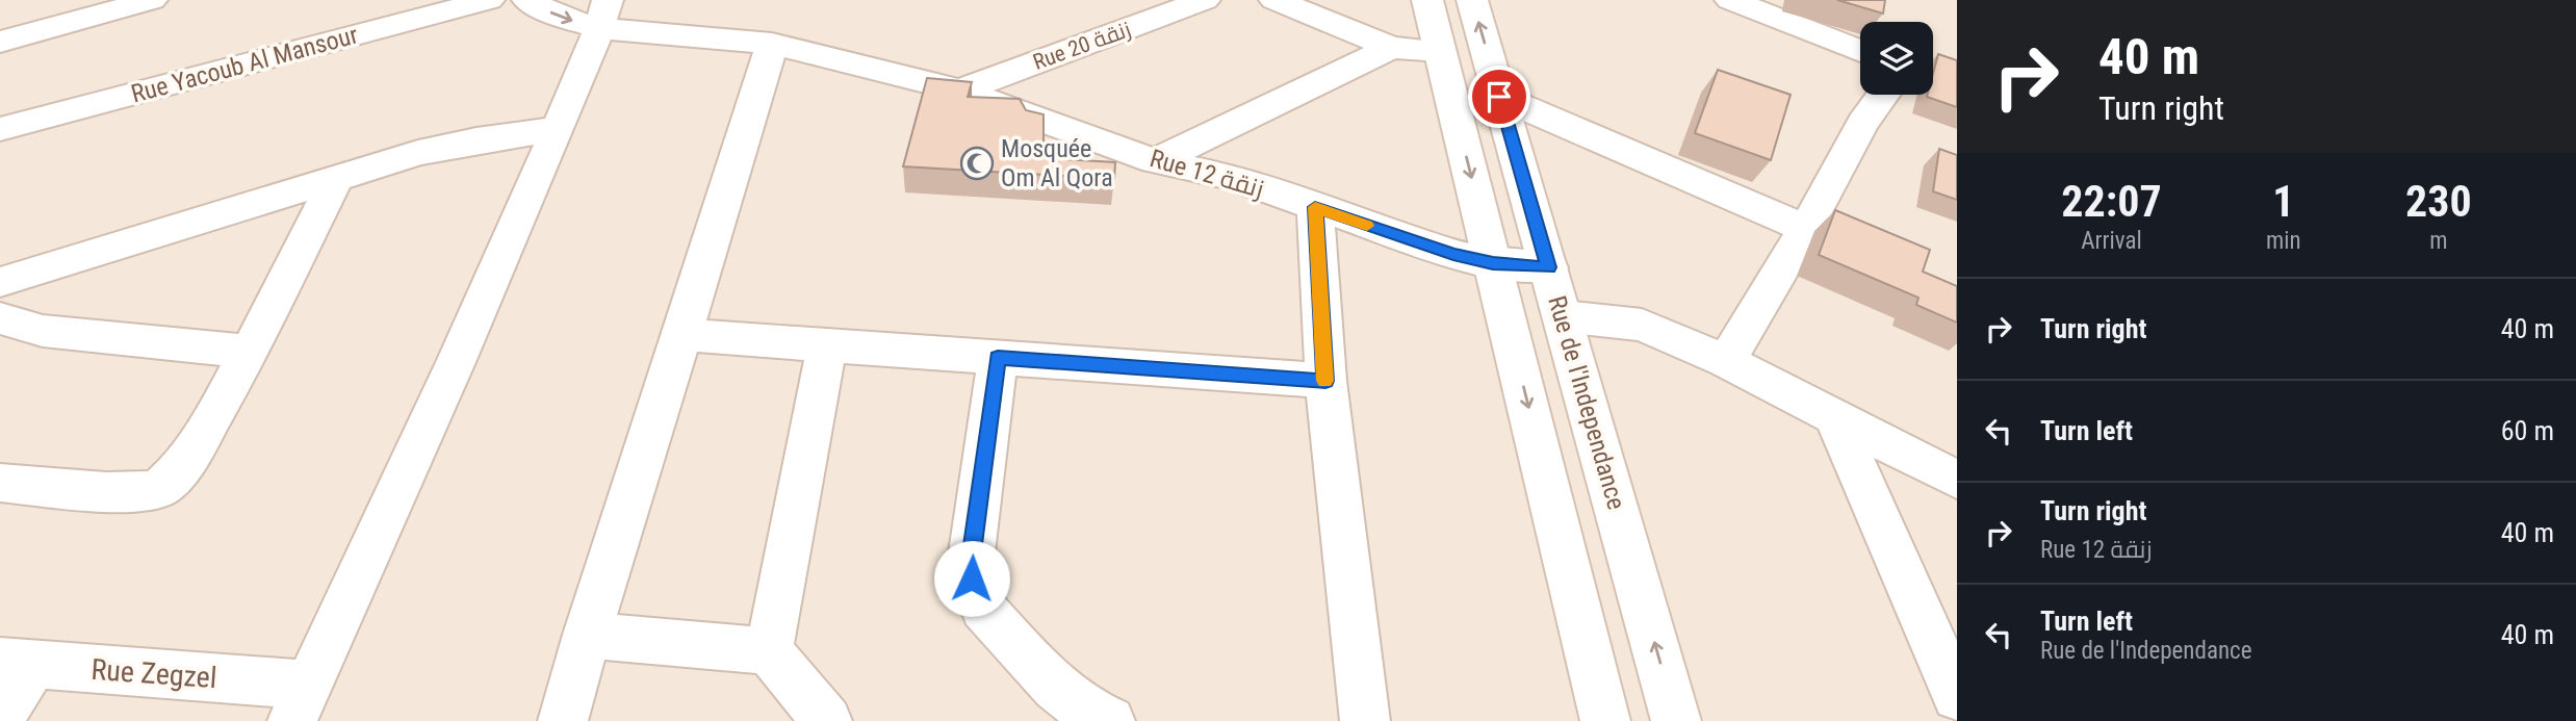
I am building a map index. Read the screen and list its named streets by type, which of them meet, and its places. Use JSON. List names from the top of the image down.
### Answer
{
  "streets": {
    "street": [
      "Rue 20 زنقة",
      "Rue Yacoub Al Mansour",
      "Rue 12 زنقة",
      "Rue de l'Independance",
      "Rue Zegzel"
    ]
  },
  "crossings": [
    ["Rue 20 زنقة", "Rue 12 زنقة"],
    ["Rue 12 زنقة", "Rue de l'Independance"]
  ],
  "places": {
    "mosque": ["Mosquée Om Al Qora"]
  },
  "page": {
    "turn": ["40 m", "Turn right"],
    "eta": [
      "22:07",
      "Arrival",
      "1",
      "min",
      "230",
      "m"
    ],
    "list": [
      {
        "name": "Turn right",
        "value": "40 m"
      },
      {
        "name": "Turn left",
        "value": "60 m"
      },
      {
        "name": "Turn right",
        "note": "Rue 12 زنقة",
        "value": "40 m"
      },
      {
        "name": "Turn left",
        "note": "Rue de l'Independance",
        "value": "40 m"
      }
    ]
  }
}
